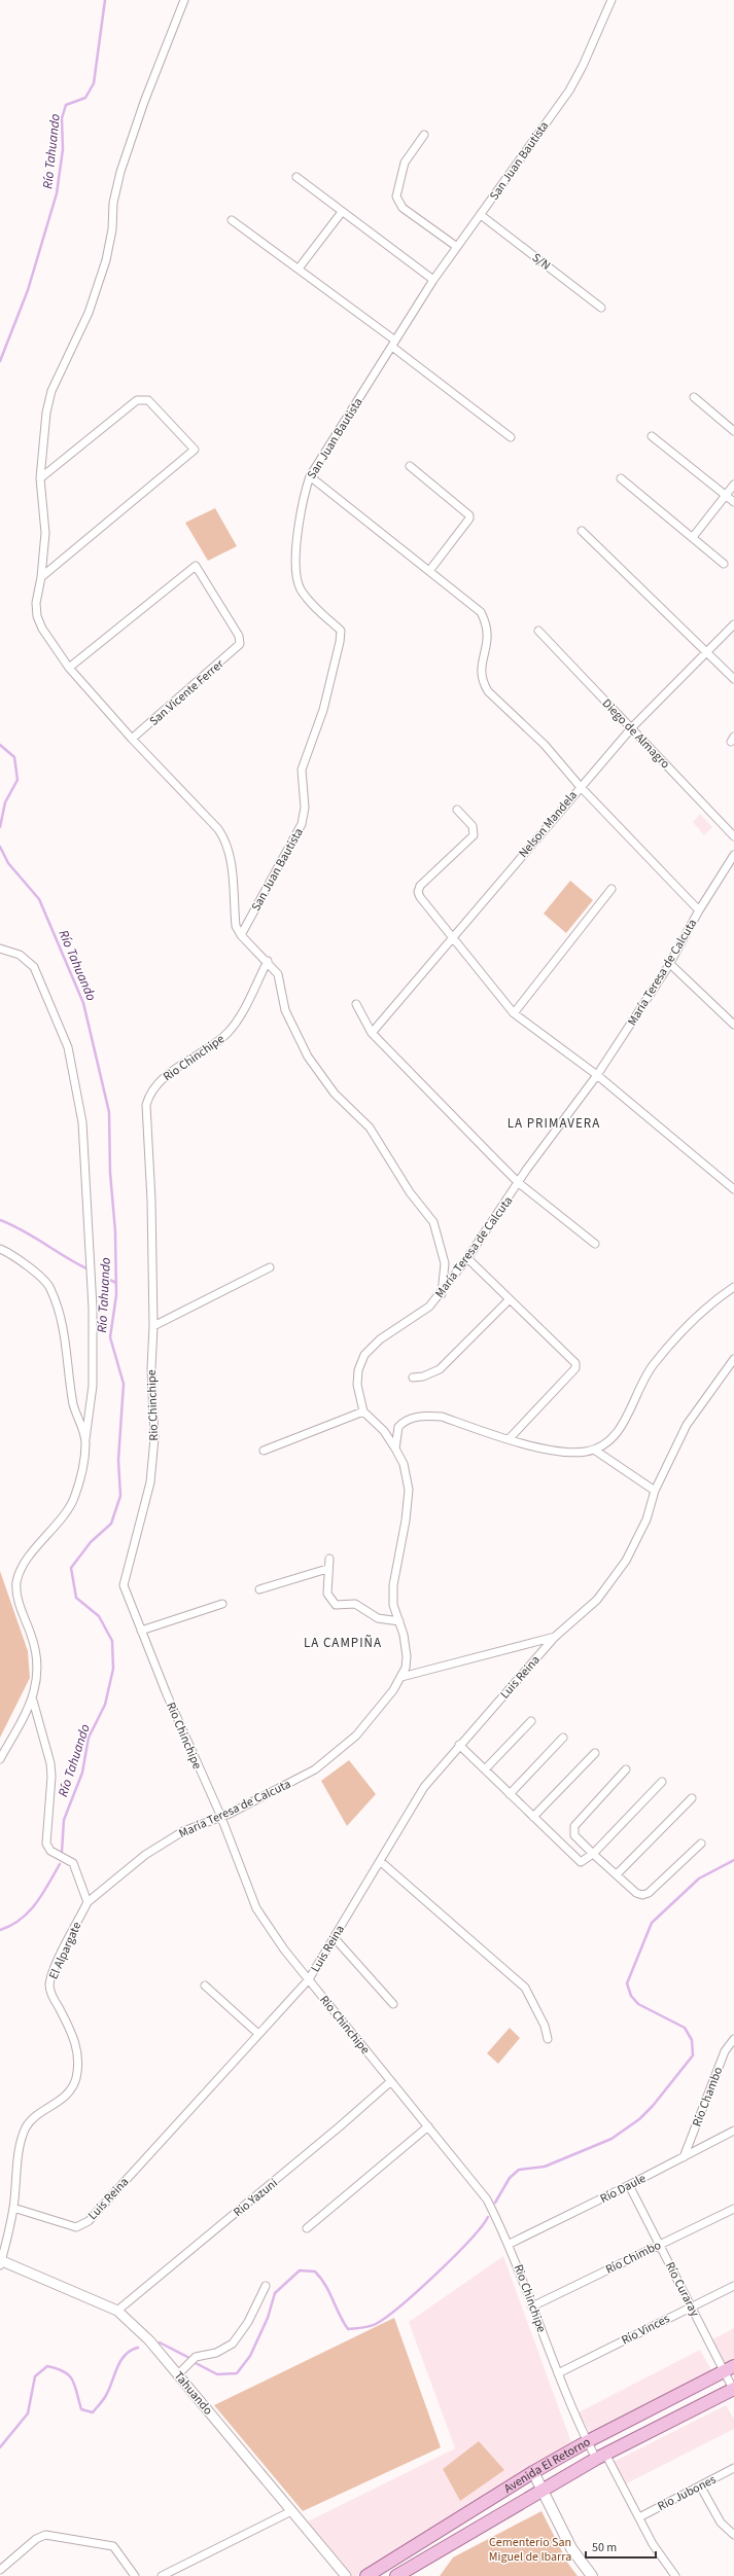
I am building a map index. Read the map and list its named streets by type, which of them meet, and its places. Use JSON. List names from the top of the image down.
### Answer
{
  "streets": {
    "main road": ["Avenida El Retorno"],
    "street": [
      "San Juan Bautista",
      "S/N",
      "San Vicente Ferrer",
      "Diego de Almagro",
      "Nelson Mandela",
      "María Teresa de Calcuta",
      "Rio Chinchipe",
      "Luis Reina",
      "El Alpargate",
      "Río Chambo",
      "Río Daule",
      "Rio Yazuni",
      "Río Chimbo",
      "Río Curaray",
      "Río Vinces",
      "Tahuando",
      "Rio Jubones"
    ]
  },
  "crossings": [
    ["San Juan Bautista", "S/N"],
    ["Diego de Almagro", "Nelson Mandela"],
    ["María Teresa de Calcuta", "Rio Chinchipe"],
    ["María Teresa de Calcuta", "El Alpargate"],
    ["Rio Chinchipe", "Luis Reina"],
    ["Rio Chinchipe", "Río Daule"],
    ["Rio Chinchipe", "Rio Yazuni"],
    ["Rio Chinchipe", "Río Chimbo"],
    ["Rio Chinchipe", "Río Vinces"],
    ["Rio Chinchipe", "Avenida El Retorno"],
    ["Rio Chinchipe", "Rio Jubones"],
    ["Luis Reina", "El Alpargate"],
    ["El Alpargate", "Tahuando"],
    ["Río Chambo", "Río Daule"],
    ["Río Daule", "Río Curaray"],
    ["Rio Yazuni", "Tahuando"],
    ["Río Chimbo", "Río Curaray"],
    ["Río Curaray", "Río Vinces"],
    ["Río Curaray", "Avenida El Retorno"]
  ],
  "districts": ["LA PRIMAVERA", "LA CAMPIÑA"],
  "water": ["Río Tahuando"],
  "parks": ["Cementerio San Miguel de Ibarra"],
  "scale_bar": "50 m"
}
